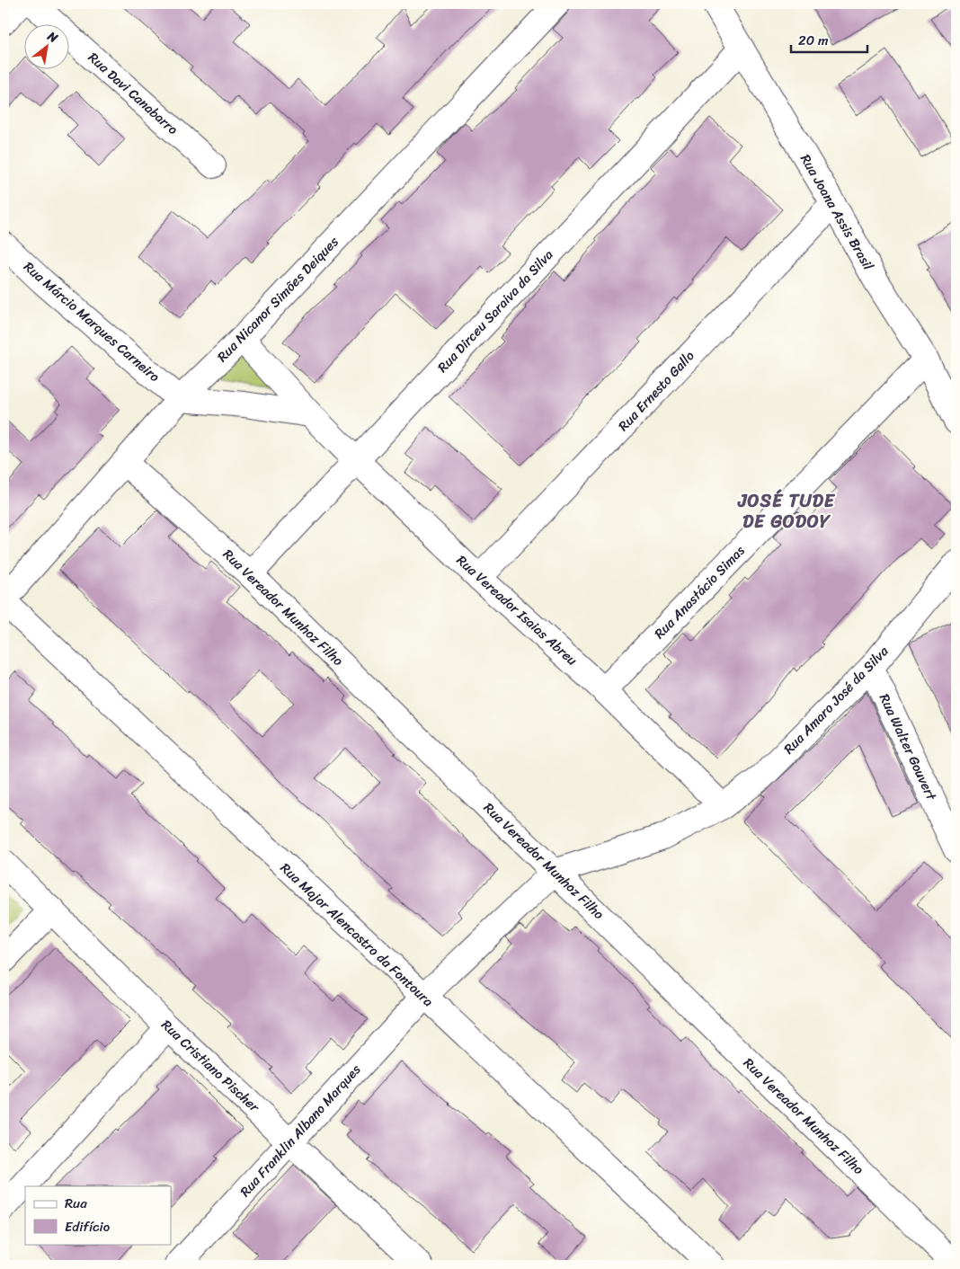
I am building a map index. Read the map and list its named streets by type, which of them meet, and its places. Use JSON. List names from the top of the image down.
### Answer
{
  "streets": {
    "street": [
      "Rua Davi Canabarro",
      "Rua Joana Assis Brasil",
      "Rua Nicanor Simões Deiques",
      "Rua Dirceu Saraiva da Silva",
      "Rua Márcio Marques Carneiro",
      "Rua Ernesto Gallo",
      "Rua Anastácio Simas",
      "Rua Vereador Munhoz Filho",
      "Rua Vereador Isaias Abreu",
      "Rua Amaro José da Silva",
      "Rua Walter Gouvert",
      "Rua Major Alencastro da Fontoura",
      "Rua Cristiano Pischer",
      "Rua Franklin Albano Marques"
    ]
  },
  "crossings": [
    ["Rua Joana Assis Brasil", "Rua Dirceu Saraiva da Silva"],
    ["Rua Joana Assis Brasil", "Rua Ernesto Gallo"],
    ["Rua Joana Assis Brasil", "Rua Anastácio Simas"],
    ["Rua Nicanor Simões Deiques", "Rua Márcio Marques Carneiro"],
    ["Rua Nicanor Simões Deiques", "Rua Vereador Munhoz Filho"],
    ["Rua Nicanor Simões Deiques", "Rua Vereador Isaias Abreu"],
    ["Rua Nicanor Simões Deiques", "Rua Major Alencastro da Fontoura"],
    ["Rua Dirceu Saraiva da Silva", "Rua Vereador Munhoz Filho"],
    ["Rua Dirceu Saraiva da Silva", "Rua Vereador Isaias Abreu"],
    ["Rua Ernesto Gallo", "Rua Vereador Isaias Abreu"],
    ["Rua Anastácio Simas", "Rua Vereador Isaias Abreu"],
    ["Rua Vereador Munhoz Filho", "Rua Amaro José da Silva"],
    ["Rua Vereador Munhoz Filho", "Rua Franklin Albano Marques"],
    ["Rua Vereador Isaias Abreu", "Rua Amaro José da Silva"],
    ["Rua Amaro José da Silva", "Rua Walter Gouvert"],
    ["Rua Amaro José da Silva", "Rua Franklin Albano Marques"],
    ["Rua Major Alencastro da Fontoura", "Rua Franklin Albano Marques"],
    ["Rua Cristiano Pischer", "Rua Franklin Albano Marques"]
  ],
  "districts": ["JOSÉ TUDE DE GODOY"],
  "legend": ["Rua", "Edifício"],
  "scale_bar": "20 m",
  "north": "top right"
}
